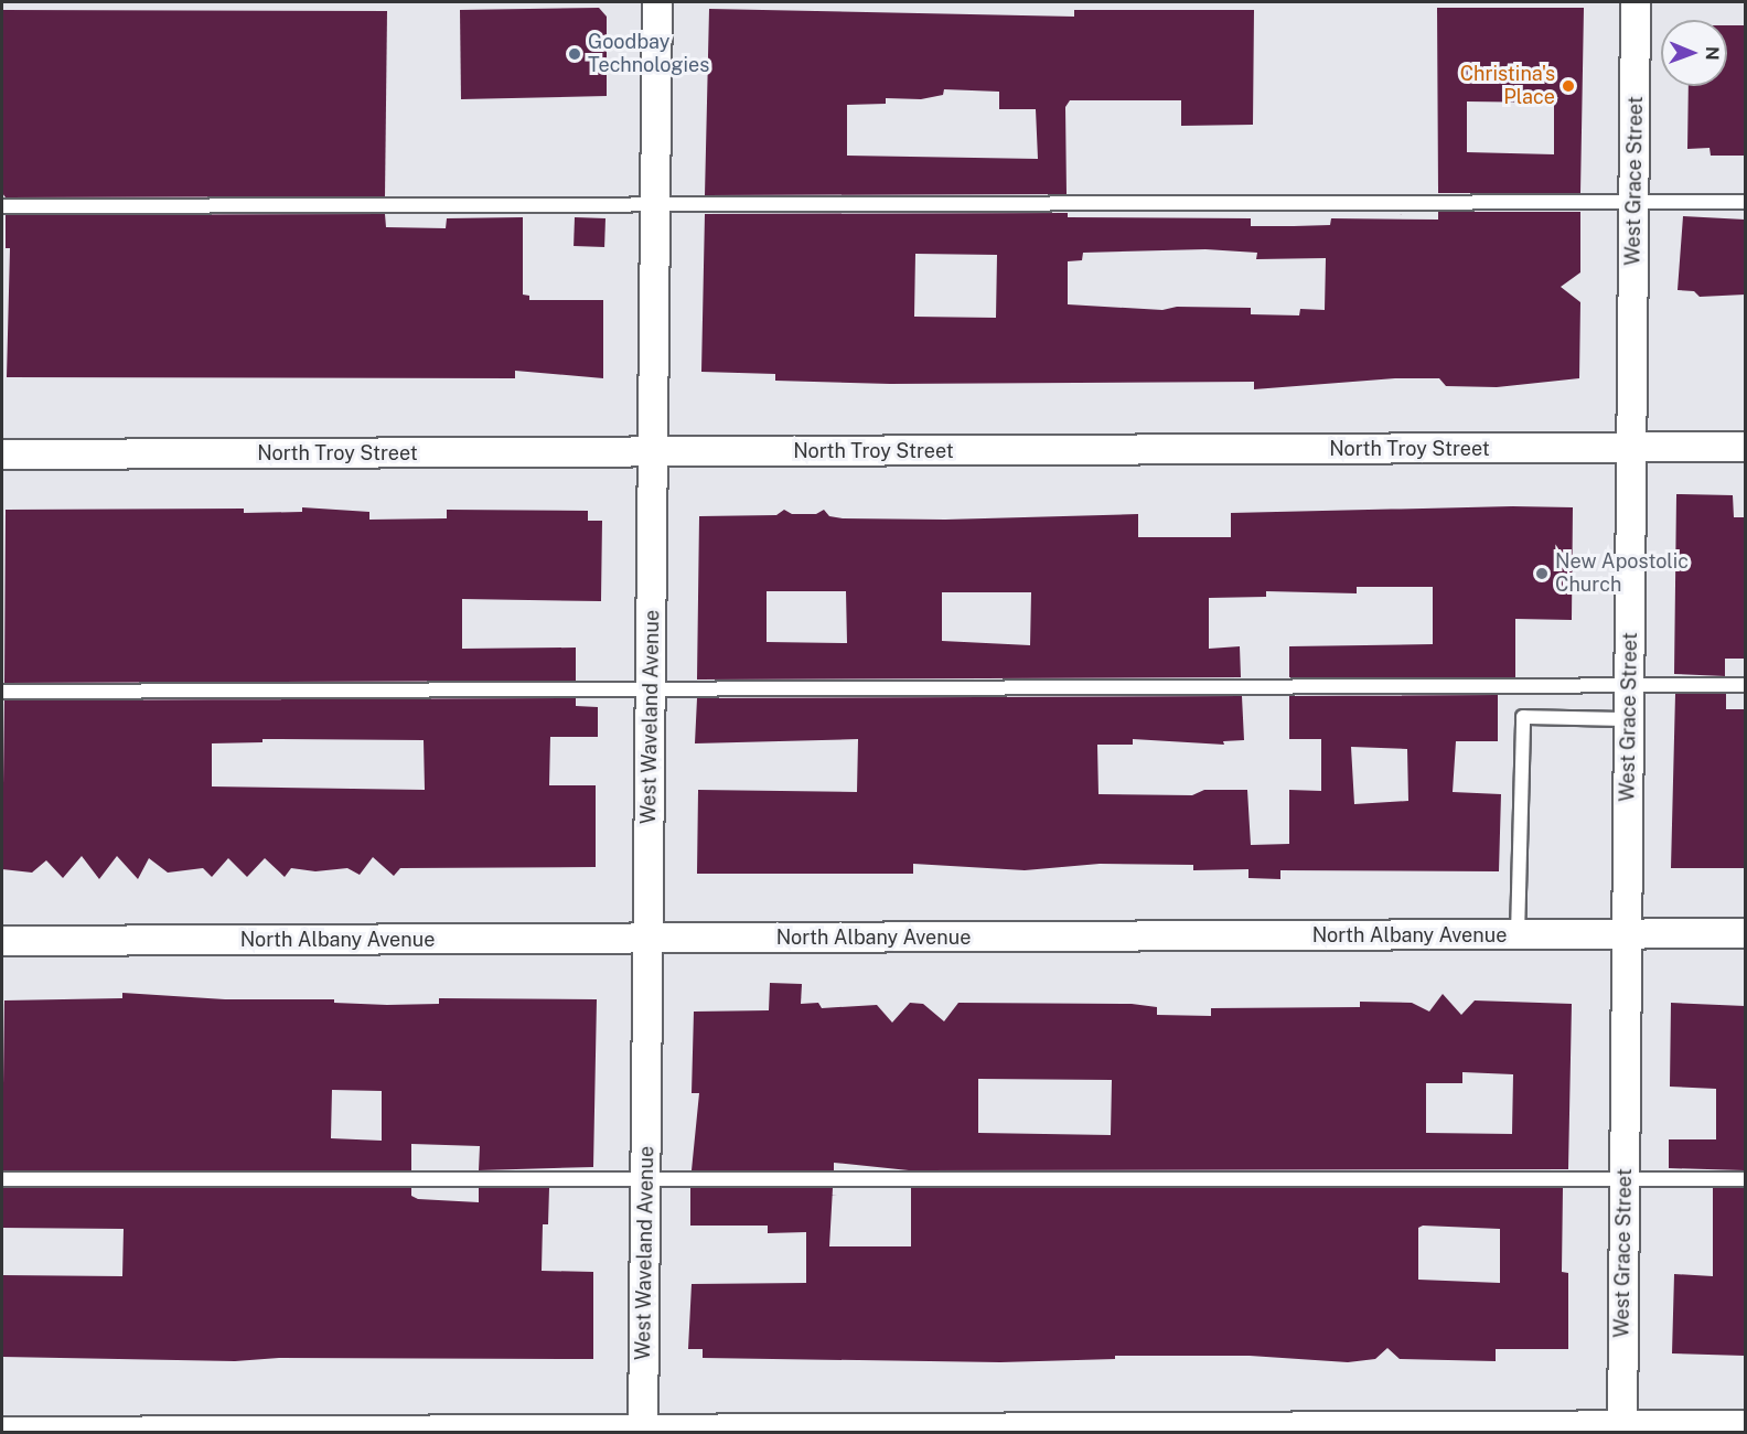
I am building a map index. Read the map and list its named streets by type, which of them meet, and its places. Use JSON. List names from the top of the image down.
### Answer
{
  "streets": {
    "street": [
      "West Grace Street",
      "North Troy Street",
      "West Waveland Avenue",
      "North Albany Avenue"
    ]
  },
  "crossings": [
    ["West Grace Street", "North Troy Street"],
    ["West Grace Street", "North Albany Avenue"],
    ["North Troy Street", "West Waveland Avenue"],
    ["West Waveland Avenue", "North Albany Avenue"]
  ],
  "places": ["Goodbay Technologies", "Christina's Place", "New Apostolic Church"],
  "north": "right"
}
